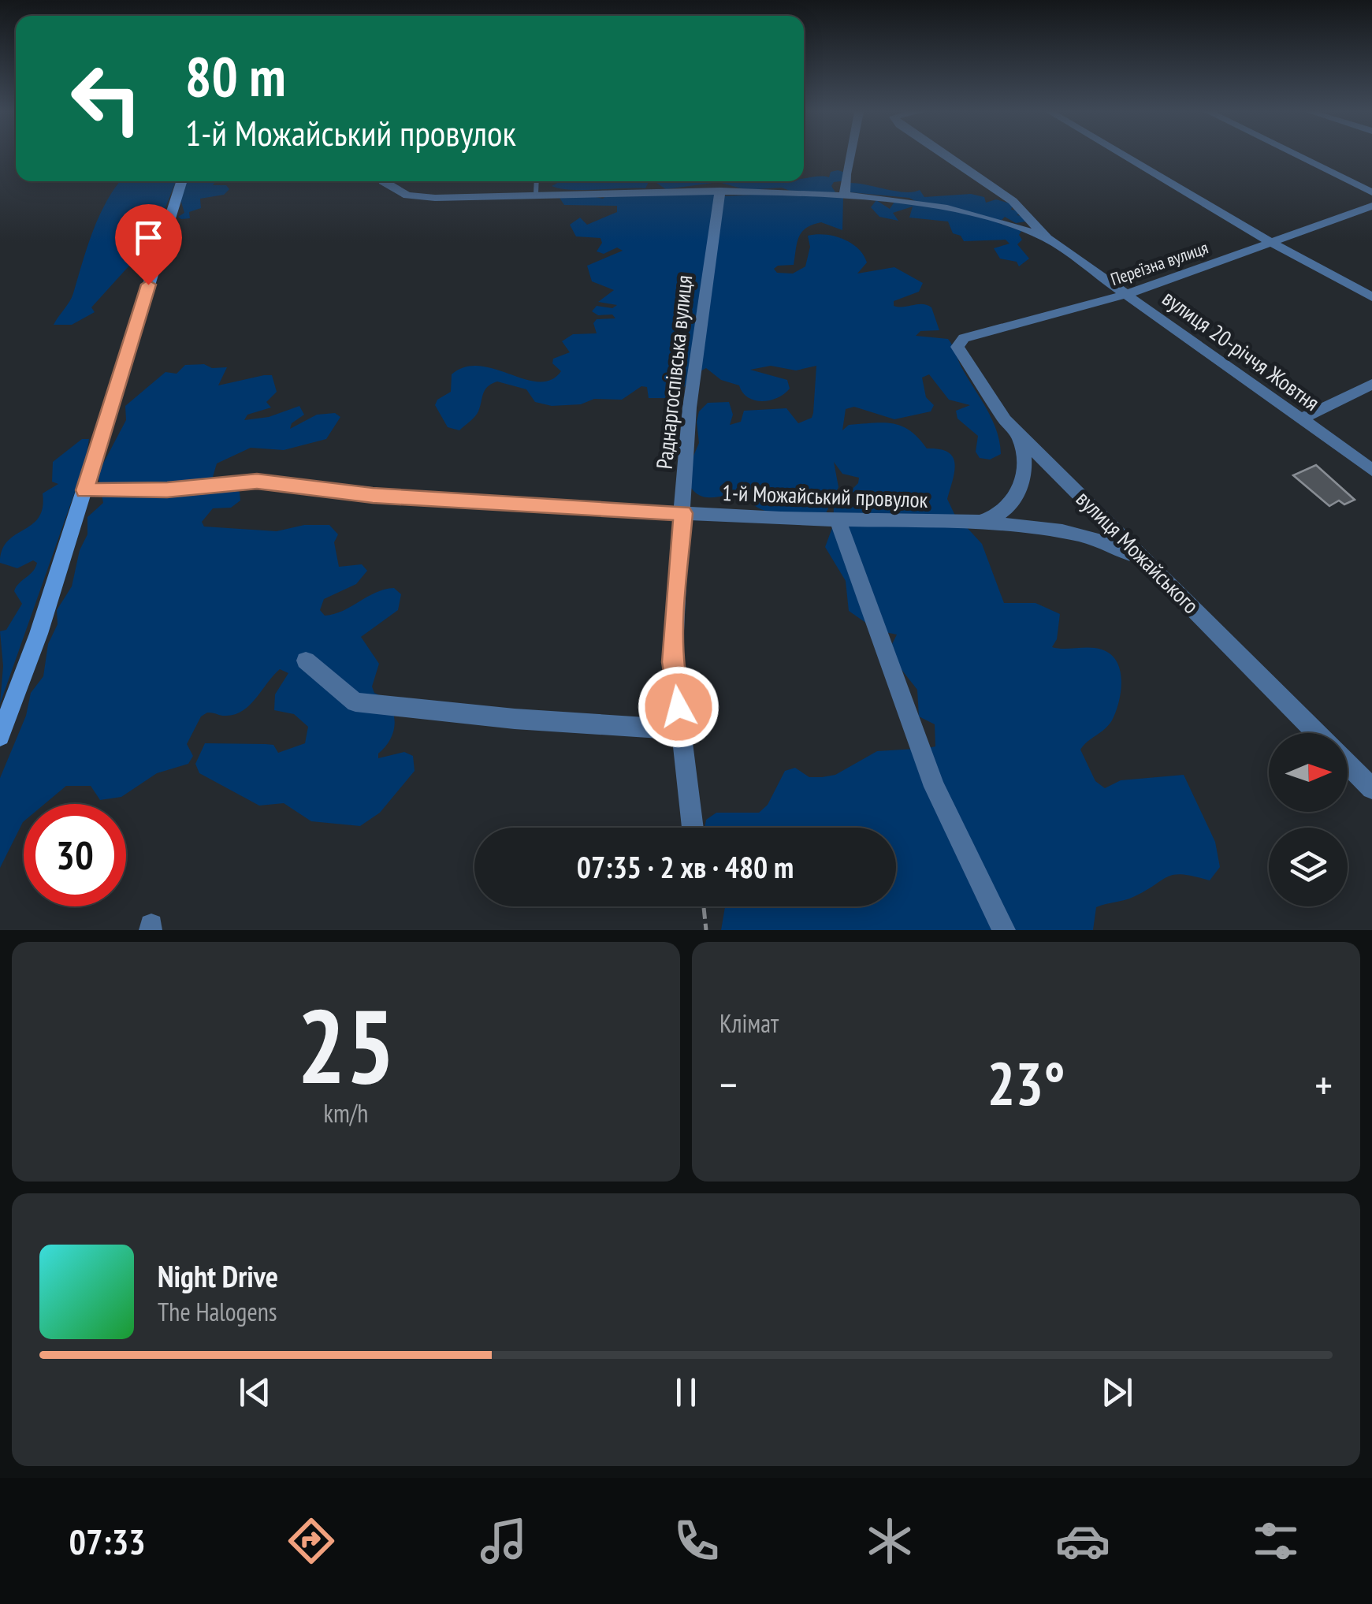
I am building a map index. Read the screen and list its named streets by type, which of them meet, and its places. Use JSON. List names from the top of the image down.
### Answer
{
  "streets": {
    "street": [
      "Переїзна вулиця",
      "вулиця 20-річчя Жовтня",
      "Раднаргоспівська вулиця",
      "1-й Можайський провулок",
      "вулиця Можайського"
    ]
  },
  "crossings": [
    ["Переїзна вулиця", "вулиця 20-річчя Жовтня"],
    ["Переїзна вулиця", "вулиця Можайського"],
    ["Раднаргоспівська вулиця", "1-й Можайський провулок"],
    ["1-й Можайський провулок", "вулиця Можайського"]
  ],
  "north": "right",
  "page": {
    "turn": ["80 m", "1-й Можайський провулок"],
    "limit": "30",
    "trip": "07:35 · 2 хв · 480 m",
    "tile": [
      ["25", "km/h"],
      "Клімат"
    ],
    "heat": ["−", "23°", "+"],
    "song": ["Night Drive", "The Halogens"],
    "tabs": "07:33"
  }
}
